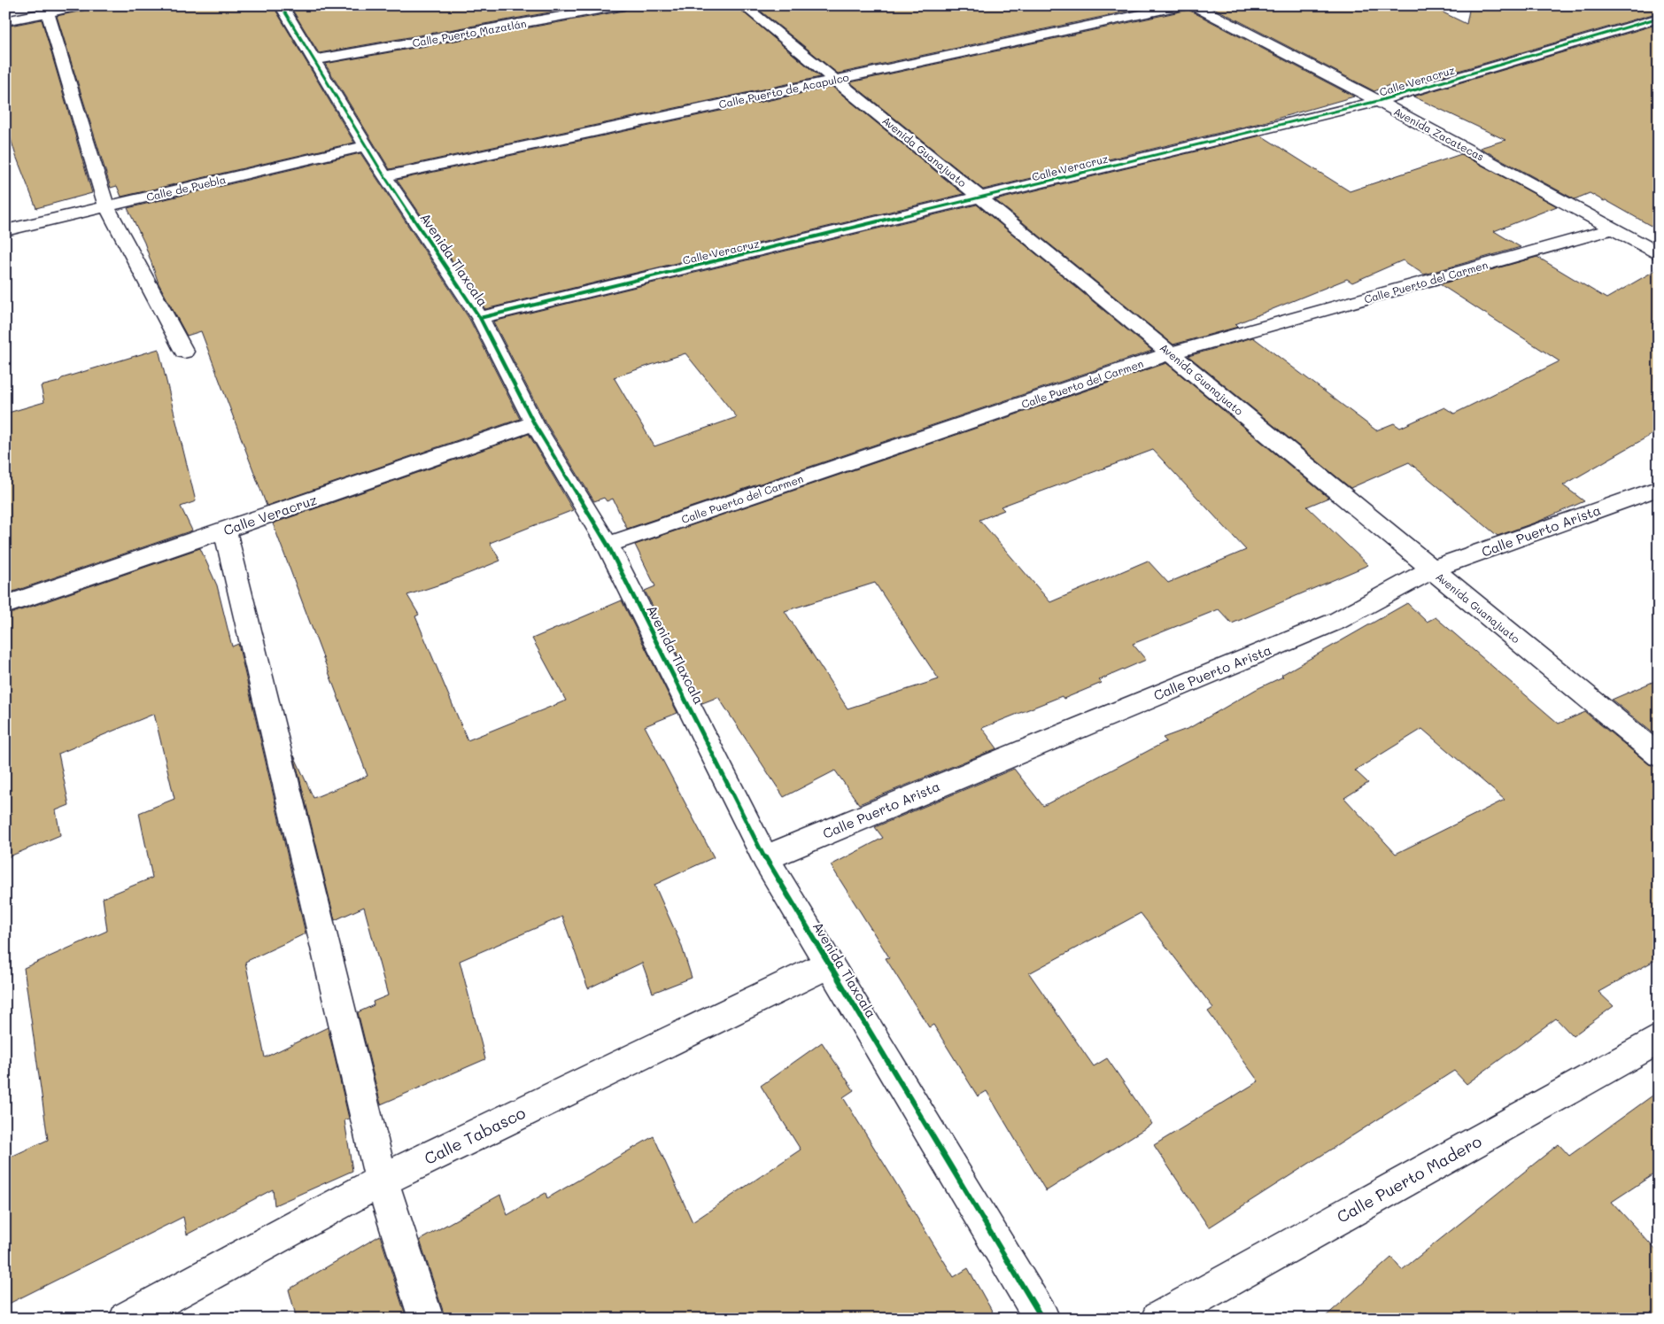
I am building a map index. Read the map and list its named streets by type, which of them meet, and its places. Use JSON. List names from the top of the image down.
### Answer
{
  "streets": {
    "street": [
      "Calle Puerto Mazatlán",
      "Calle Veracruz",
      "Calle Puerto de Acapulco",
      "Avenida Zacatecas",
      "Avenida Guanajuato",
      "Calle de Puebla",
      "Avenida Tlaxcala",
      "Calle Puerto del Carmen",
      "Calle Puerto Arista",
      "Calle Tabasco",
      "Calle Puerto Madero"
    ]
  },
  "crossings": [
    ["Calle Puerto Mazatlán", "Avenida Tlaxcala"],
    ["Calle Veracruz", "Avenida Zacatecas"],
    ["Calle Veracruz", "Avenida Guanajuato"],
    ["Calle Veracruz", "Avenida Tlaxcala"],
    ["Calle Puerto de Acapulco", "Avenida Guanajuato"],
    ["Calle Puerto de Acapulco", "Avenida Tlaxcala"],
    ["Avenida Zacatecas", "Calle Puerto del Carmen"],
    ["Avenida Guanajuato", "Calle Puerto del Carmen"],
    ["Avenida Guanajuato", "Calle Puerto Arista"],
    ["Calle de Puebla", "Avenida Tlaxcala"],
    ["Avenida Tlaxcala", "Calle Puerto del Carmen"],
    ["Avenida Tlaxcala", "Calle Puerto Arista"],
    ["Avenida Tlaxcala", "Calle Tabasco"]
  ]
}
